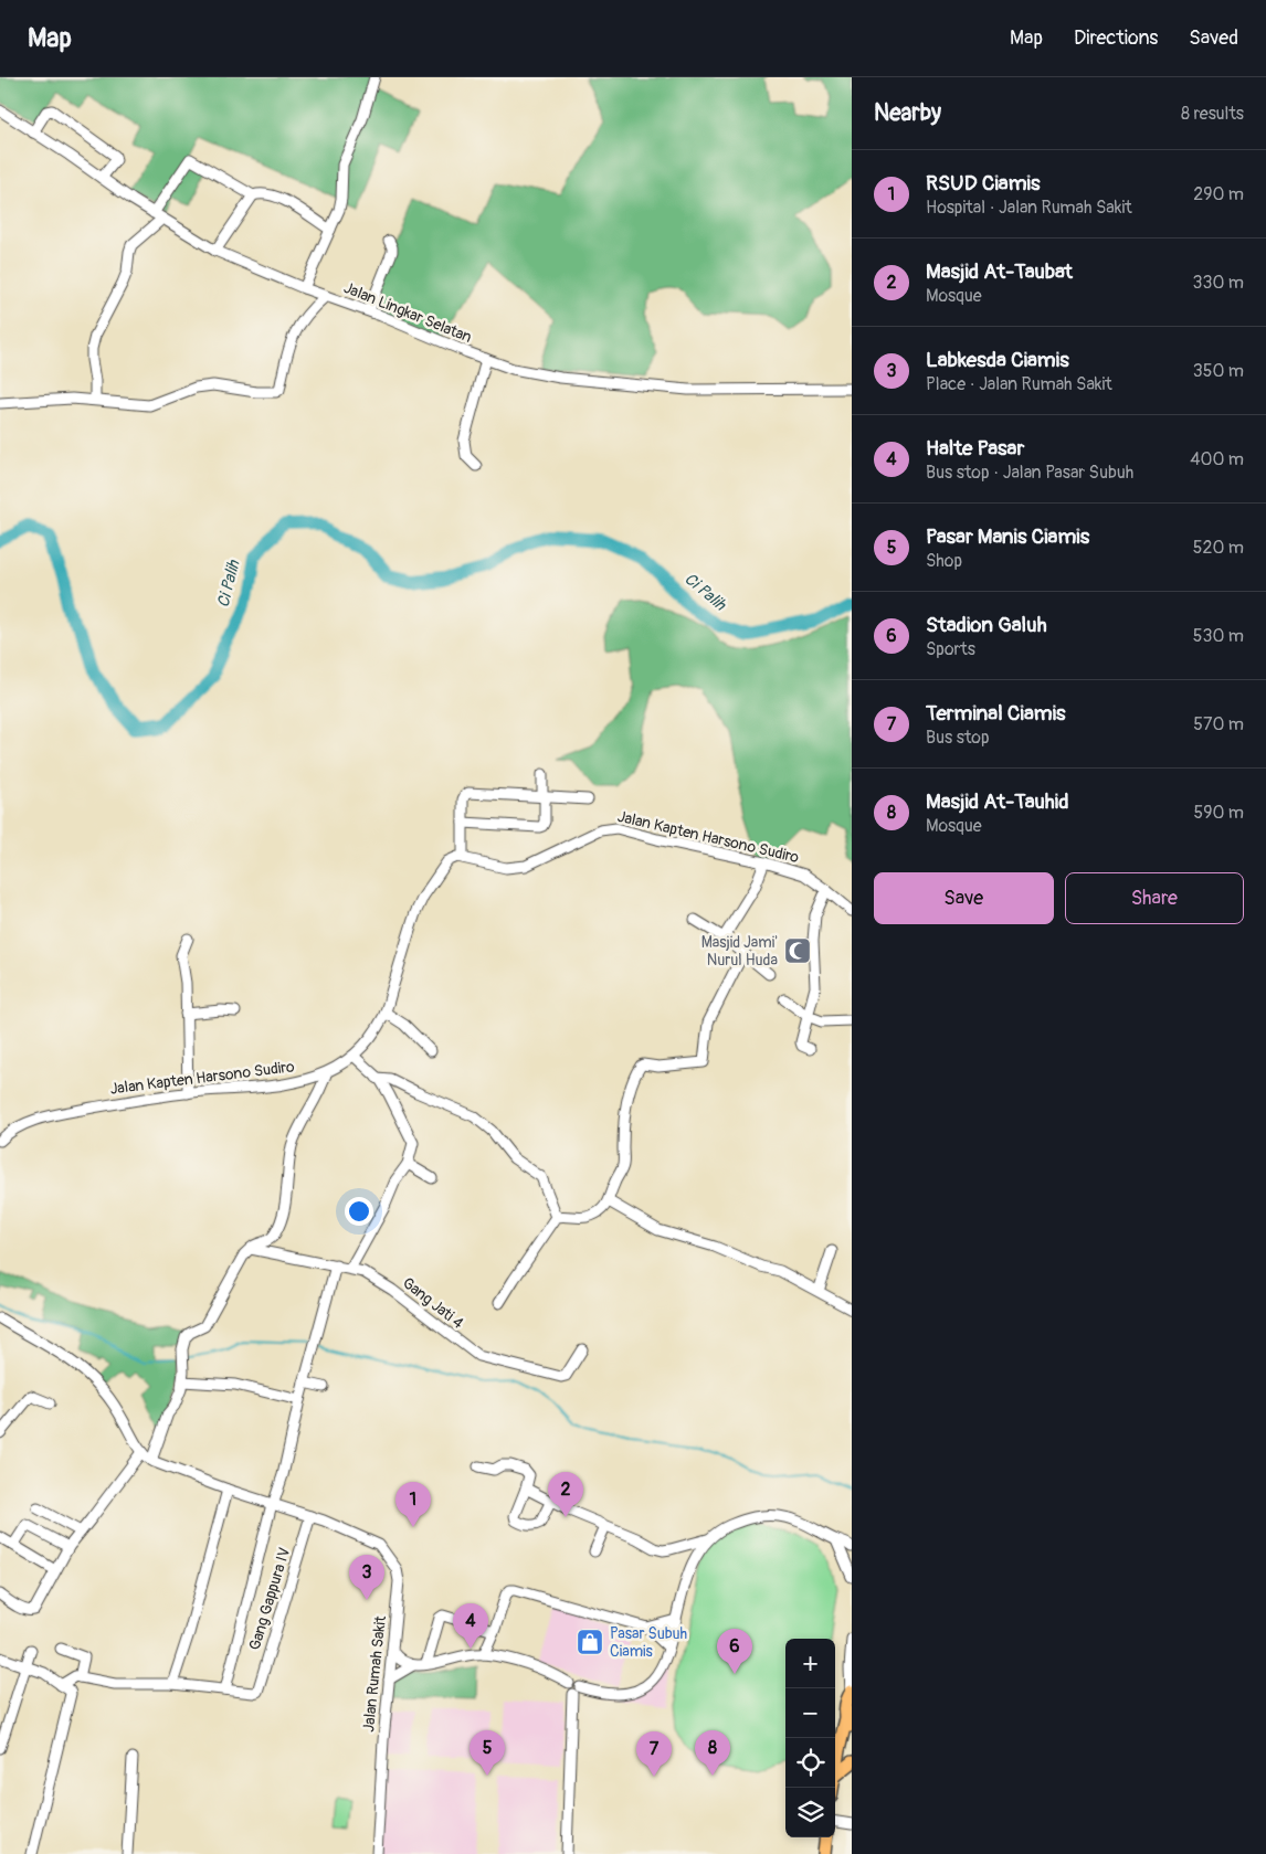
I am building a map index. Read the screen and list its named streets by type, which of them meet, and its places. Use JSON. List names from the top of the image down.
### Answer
{
  "streets": {
    "street": [
      "Jalan Lingkar Selatan",
      "Jalan Kapten Harsono Sudiro",
      "Gang Jati 4",
      "Gang Gappura IV",
      "Jalan Rumah Sakit"
    ]
  },
  "crossings": [
    ["Gang Gappura IV", "Jalan Rumah Sakit"]
  ],
  "water": ["Ci Palih"],
  "places": {
    "mosque": ["Masjid Jami' Nurul Huda"],
    "shop": ["Pasar Subuh Ciamis"]
  },
  "page": {
    "header": "Map",
    "nav": ["Map", "Directions", "Saved"],
    "heading": ["Nearby", "8 results"],
    "list": [
      {
        "mark": "1",
        "name": "RSUD Ciamis",
        "note": "Hospital · Jalan Rumah Sakit",
        "value": "290 m"
      },
      {
        "mark": "2",
        "name": "Masjid At-Taubat",
        "note": "Mosque",
        "value": "330 m"
      },
      {
        "mark": "3",
        "name": "Labkesda Ciamis",
        "note": "Place · Jalan Rumah Sakit",
        "value": "350 m"
      },
      {
        "mark": "4",
        "name": "Halte Pasar",
        "note": "Bus stop · Jalan Pasar Subuh",
        "value": "400 m"
      },
      {
        "mark": "5",
        "name": "Pasar Manis Ciamis",
        "note": "Shop",
        "value": "520 m"
      },
      {
        "mark": "6",
        "name": "Stadion Galuh",
        "note": "Sports",
        "value": "530 m"
      },
      {
        "mark": "7",
        "name": "Terminal Ciamis",
        "note": "Bus stop",
        "value": "570 m"
      },
      {
        "mark": "8",
        "name": "Masjid At-Tauhid",
        "note": "Mosque",
        "value": "590 m"
      }
    ],
    "buttons": ["Save", "Share"],
    "pins": [
      "2",
      "1",
      "3",
      "4",
      "6",
      "5",
      "8",
      "7"
    ],
    "map_buttons": ["+", "−"]
  }
}
